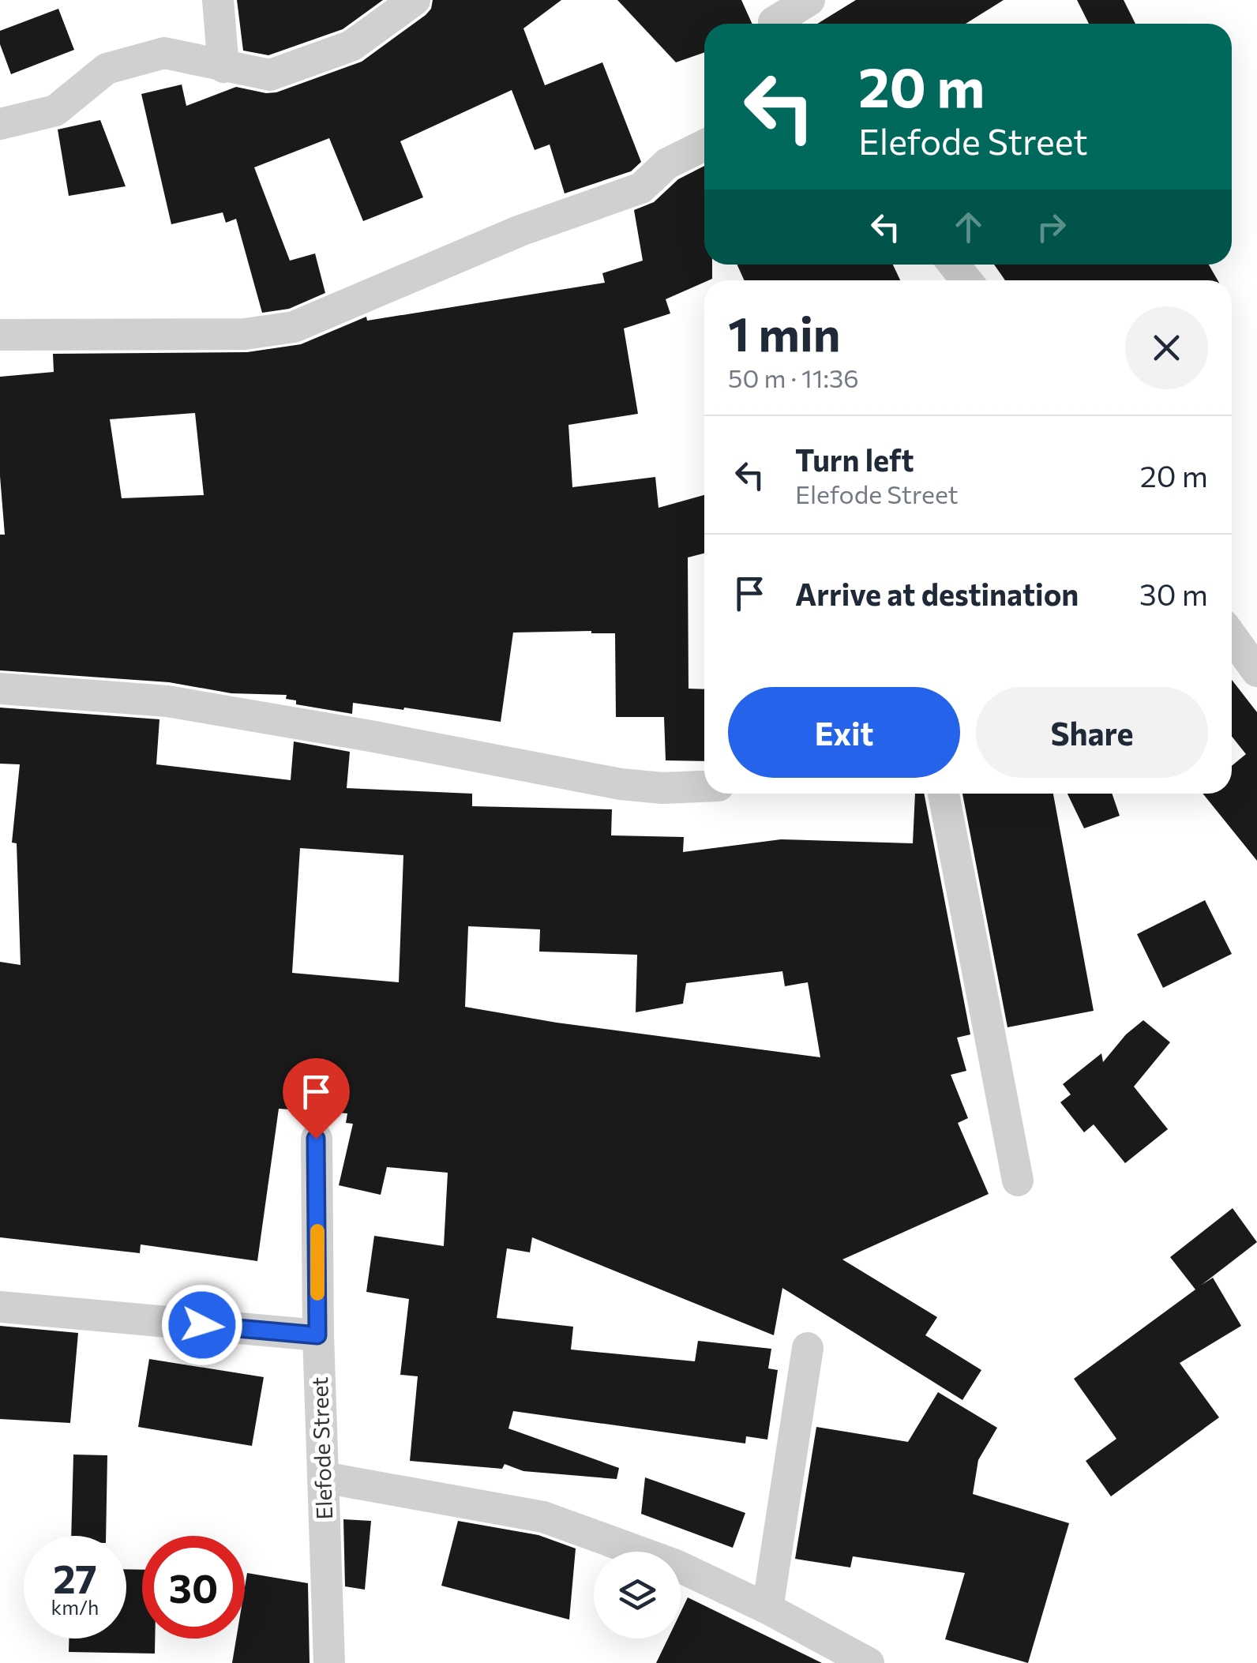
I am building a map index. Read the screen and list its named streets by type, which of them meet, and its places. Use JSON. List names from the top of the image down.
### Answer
{
  "streets": {
    "street": ["Elefode Street"]
  },
  "page": {
    "turn": ["20 m", "Elefode Street"],
    "heading": ["1 min", "50 m · 11:36"],
    "list": [
      {
        "name": "Turn left",
        "note": "Elefode Street",
        "value": "20 m"
      },
      {
        "name": "Arrive at destination",
        "value": "30 m"
      }
    ],
    "buttons": ["Exit", "Share"],
    "speed": "27 km/h",
    "limit": "30"
  }
}
